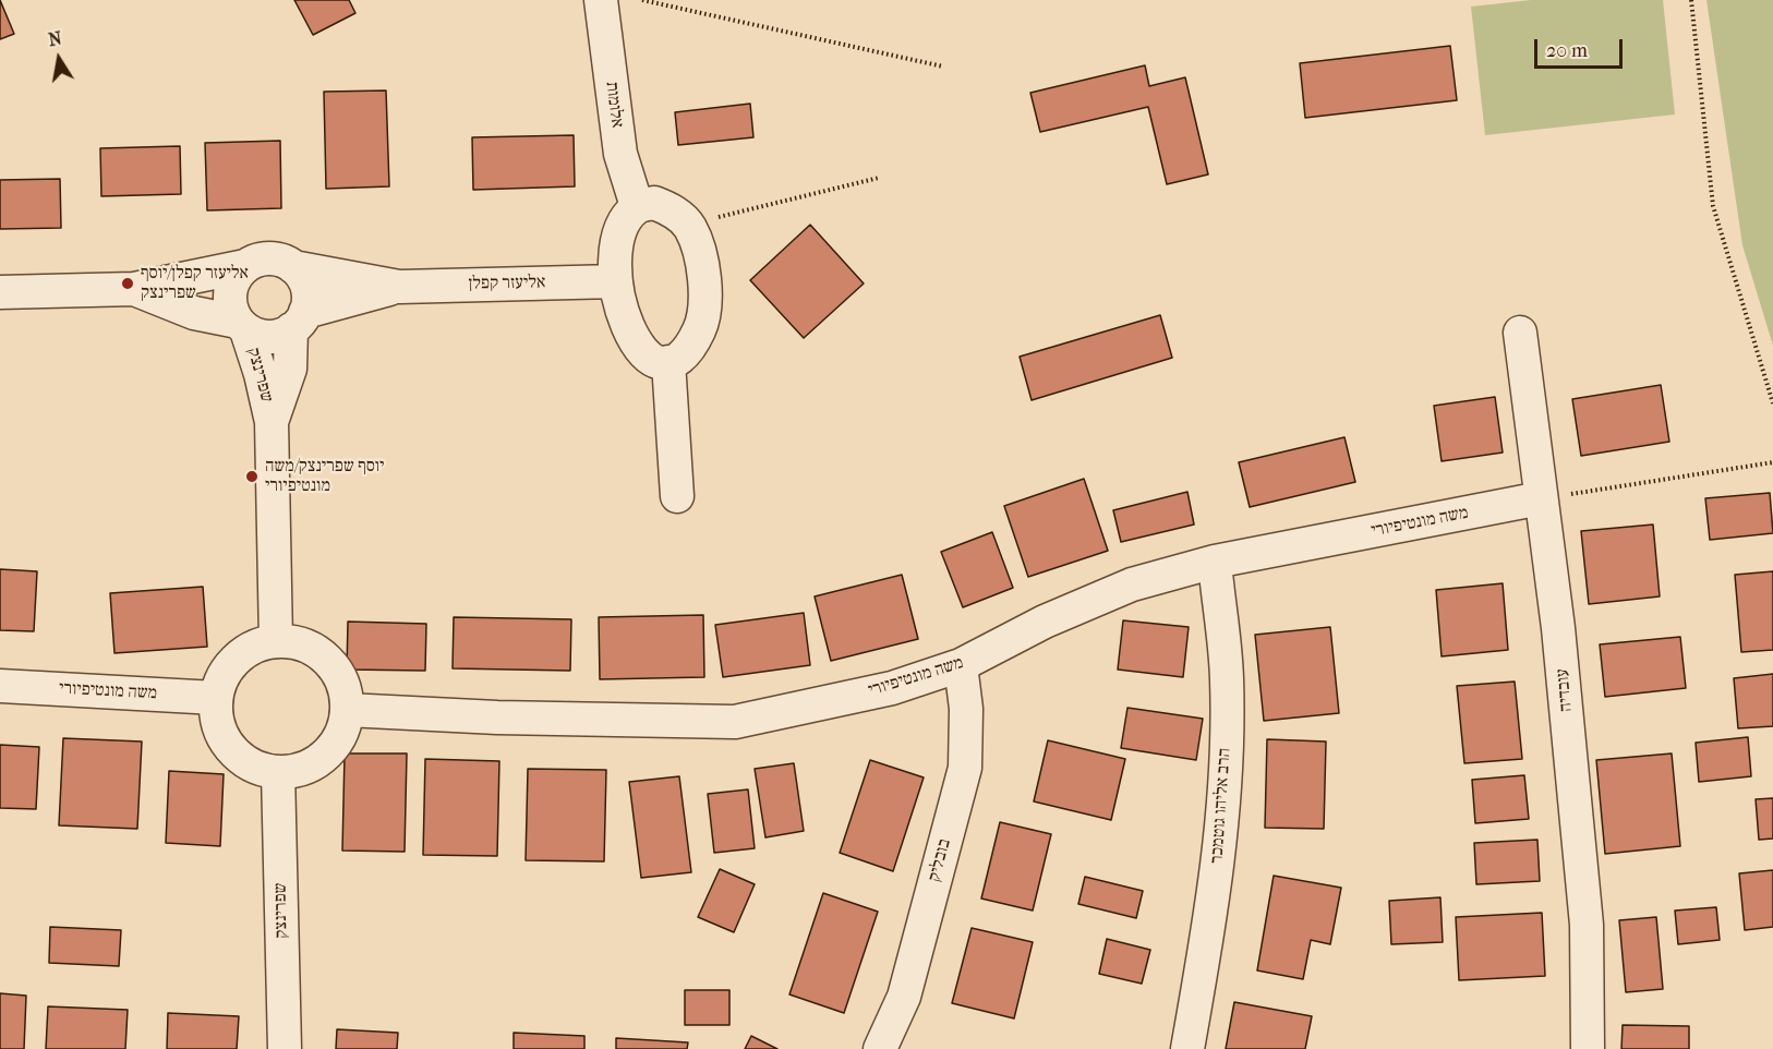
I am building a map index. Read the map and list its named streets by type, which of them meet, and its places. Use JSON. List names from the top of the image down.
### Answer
{
  "streets": {
    "street": [
      "אלומות",
      "אליעזר קפלן",
      "שפרינצק",
      "משה מונטיפיורי",
      "עובדיה",
      "הרב אליהו גוטמכר",
      "בובליק"
    ]
  },
  "crossings": [
    ["אלומות", "אליעזר קפלן"],
    ["אליעזר קפלן", "שפרינצק"],
    ["שפרינצק", "משה מונטיפיורי"],
    ["משה מונטיפיורי", "עובדיה"],
    ["משה מונטיפיורי", "הרב אליהו גוטמכר"],
    ["משה מונטיפיורי", "בובליק"]
  ],
  "places": ["אליעזר קפלן/יוסף שפרינצק", "יוסף שפרינצק/משה מונטיפיורי"],
  "scale_bar": "20 m",
  "north": "top"
}
